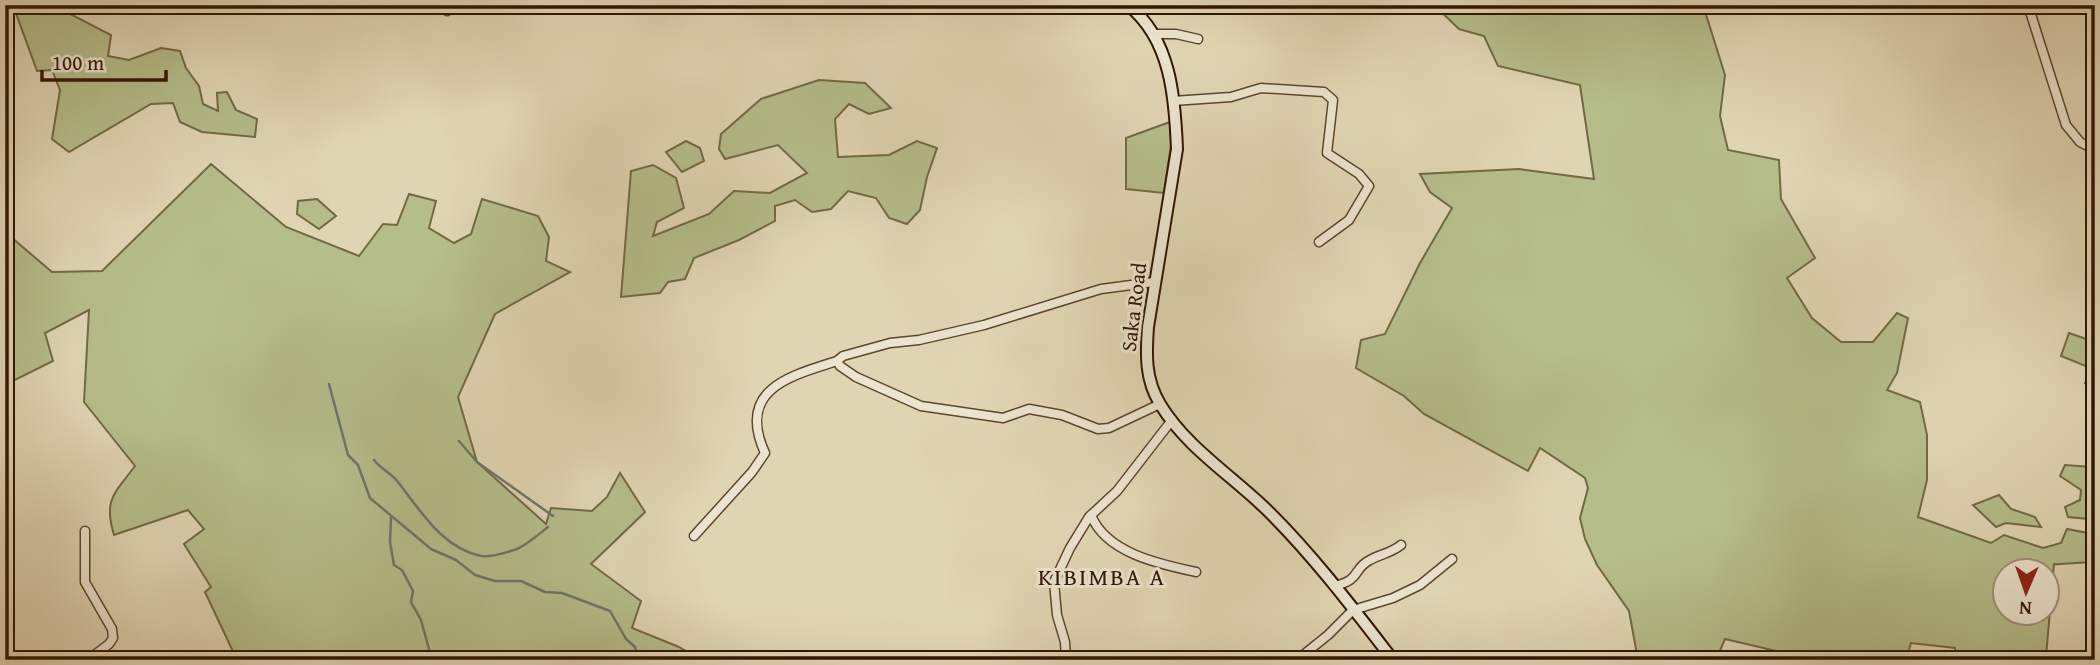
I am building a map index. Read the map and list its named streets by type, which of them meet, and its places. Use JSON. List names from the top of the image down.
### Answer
{
  "streets": {
    "main road": ["Saka Road"]
  },
  "districts": ["KIBIMBA A"],
  "scale_bar": "100 m",
  "north": "bottom"
}
